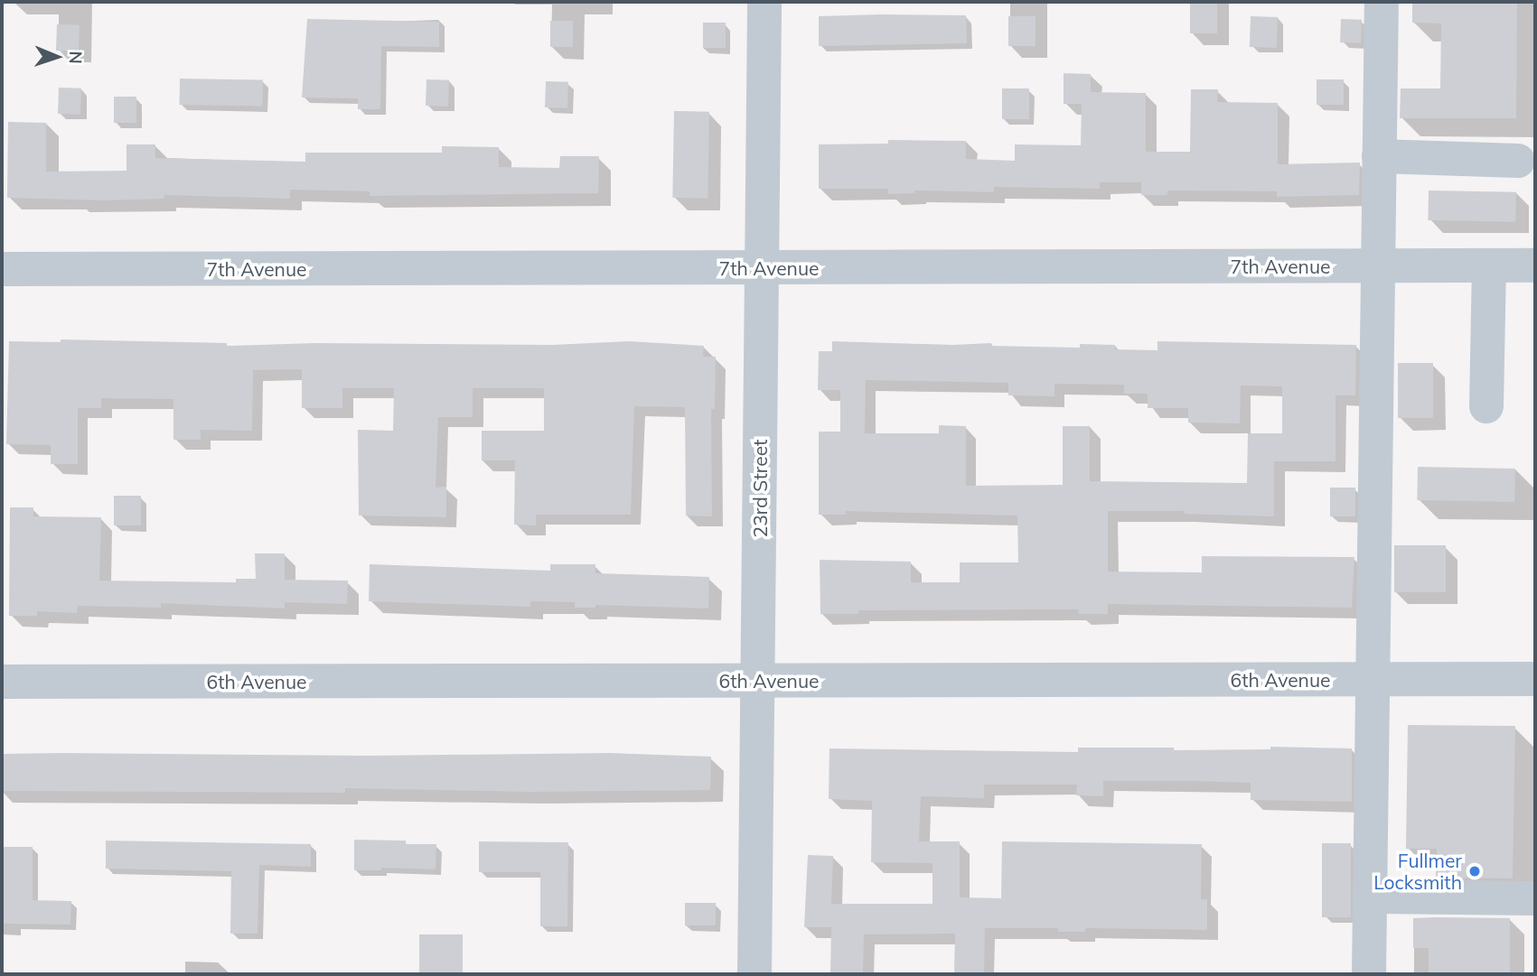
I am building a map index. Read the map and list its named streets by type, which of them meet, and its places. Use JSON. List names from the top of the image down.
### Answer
{
  "streets": {
    "street": ["7th Avenue", "23rd Street", "6th Avenue"]
  },
  "crossings": [
    ["7th Avenue", "23rd Street"],
    ["23rd Street", "6th Avenue"]
  ],
  "places": ["Fullmer Locksmith"],
  "north": "right"
}
